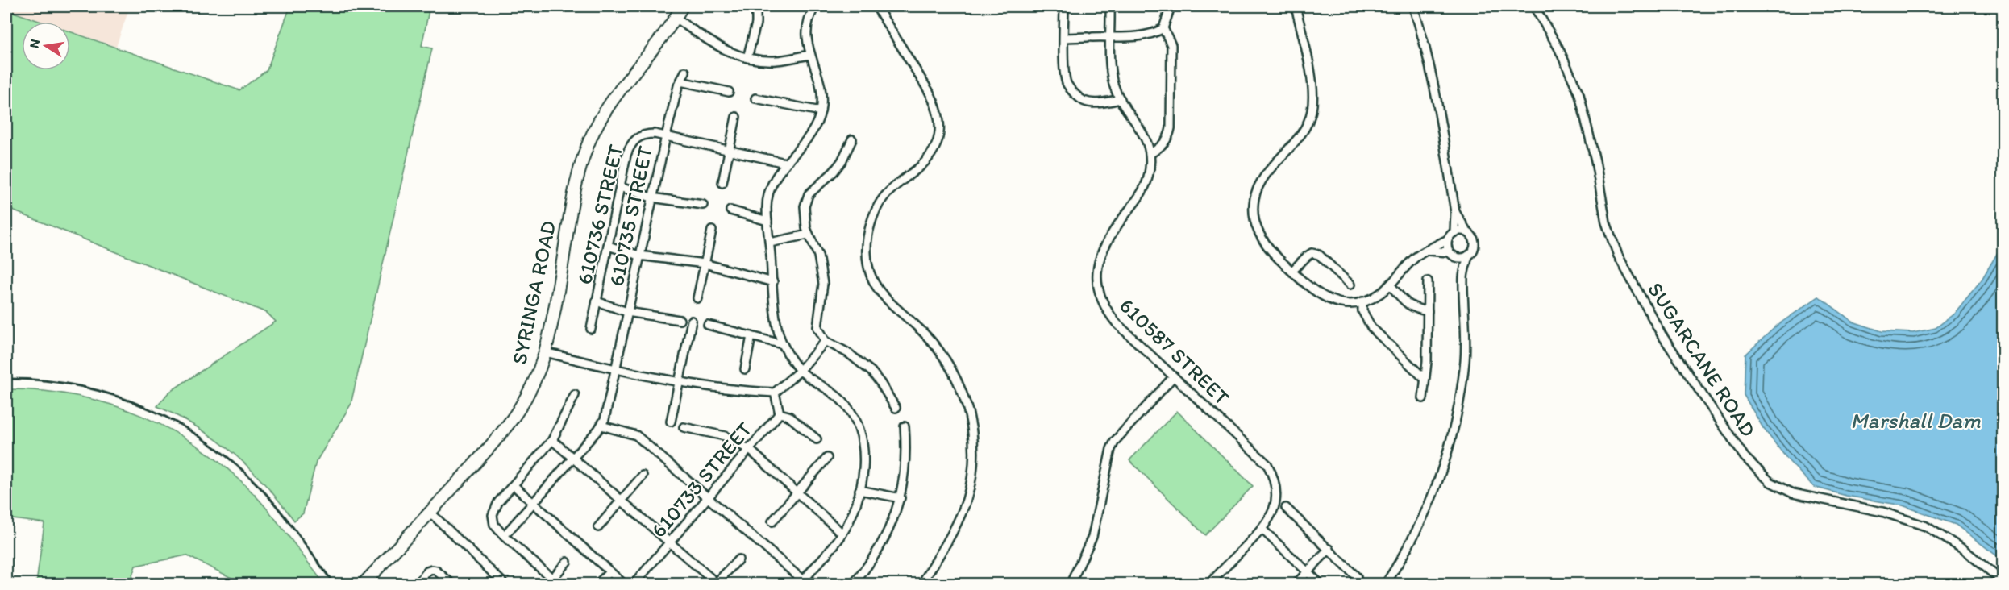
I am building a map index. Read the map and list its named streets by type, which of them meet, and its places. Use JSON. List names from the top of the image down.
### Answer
{
  "streets": {
    "street": [
      "610736 STREET",
      "610735 STREET",
      "SYRINGA ROAD",
      "610587 STREET",
      "SUGARCANE ROAD",
      "610733 STREET"
    ]
  },
  "crossings": [
    ["610736 STREET", "610735 STREET"]
  ],
  "water": ["Marshall Dam"],
  "north": "left"
}
